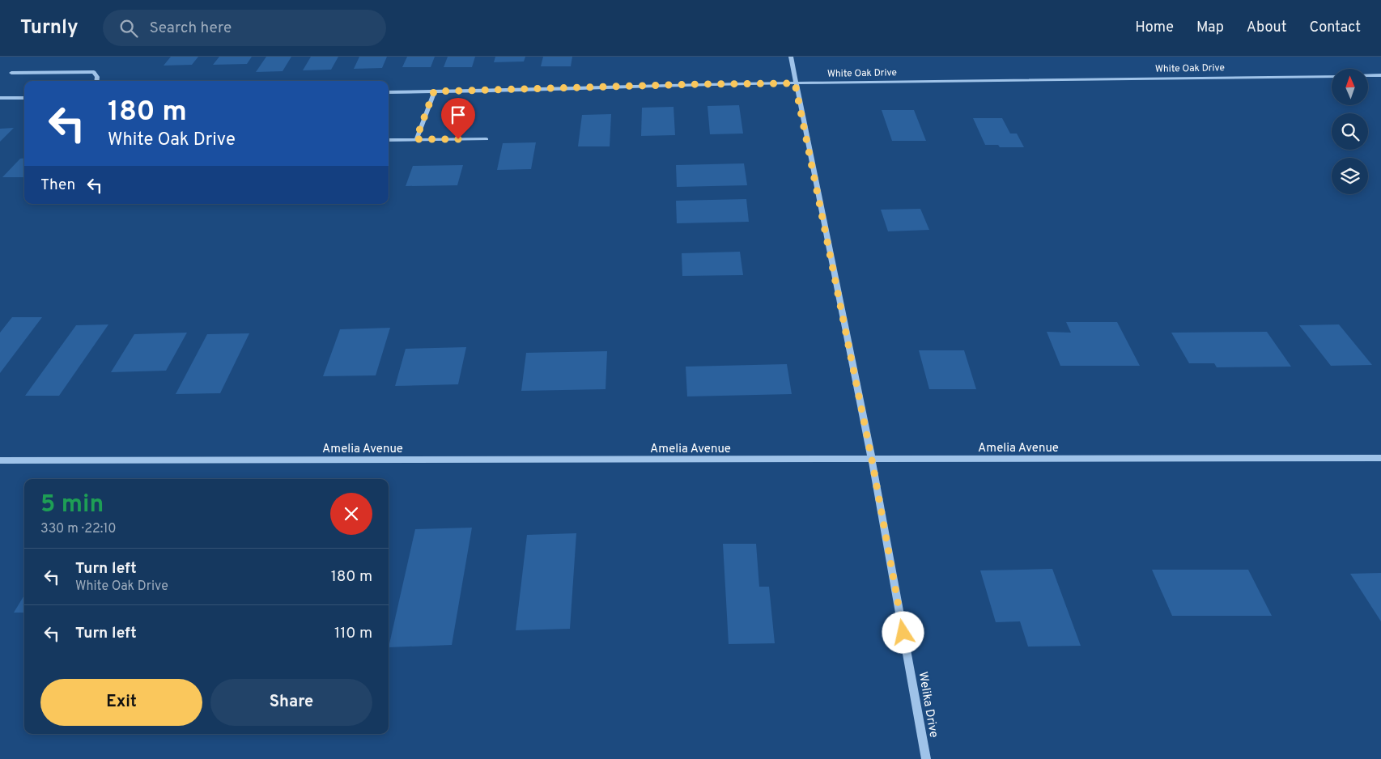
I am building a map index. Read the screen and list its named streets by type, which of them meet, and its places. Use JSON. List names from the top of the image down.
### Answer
{
  "streets": {
    "street": ["White Oak Drive", "Amelia Avenue", "Welika Drive"]
  },
  "crossings": [
    ["White Oak Drive", "Welika Drive"],
    ["Amelia Avenue", "Welika Drive"]
  ],
  "north": "top",
  "page": {
    "header": "Turnly",
    "search": "Search here",
    "nav": [
      "Home",
      "Map",
      "About",
      "Contact"
    ],
    "turn": ["180 m", "White Oak Drive"],
    "then": "Then",
    "heading": ["5 min", "330 m · 22:10"],
    "list": [
      {
        "name": "Turn left",
        "note": "White Oak Drive",
        "value": "180 m"
      },
      {
        "name": "Turn left",
        "value": "110 m"
      }
    ],
    "buttons": ["Exit", "Share"]
  }
}
